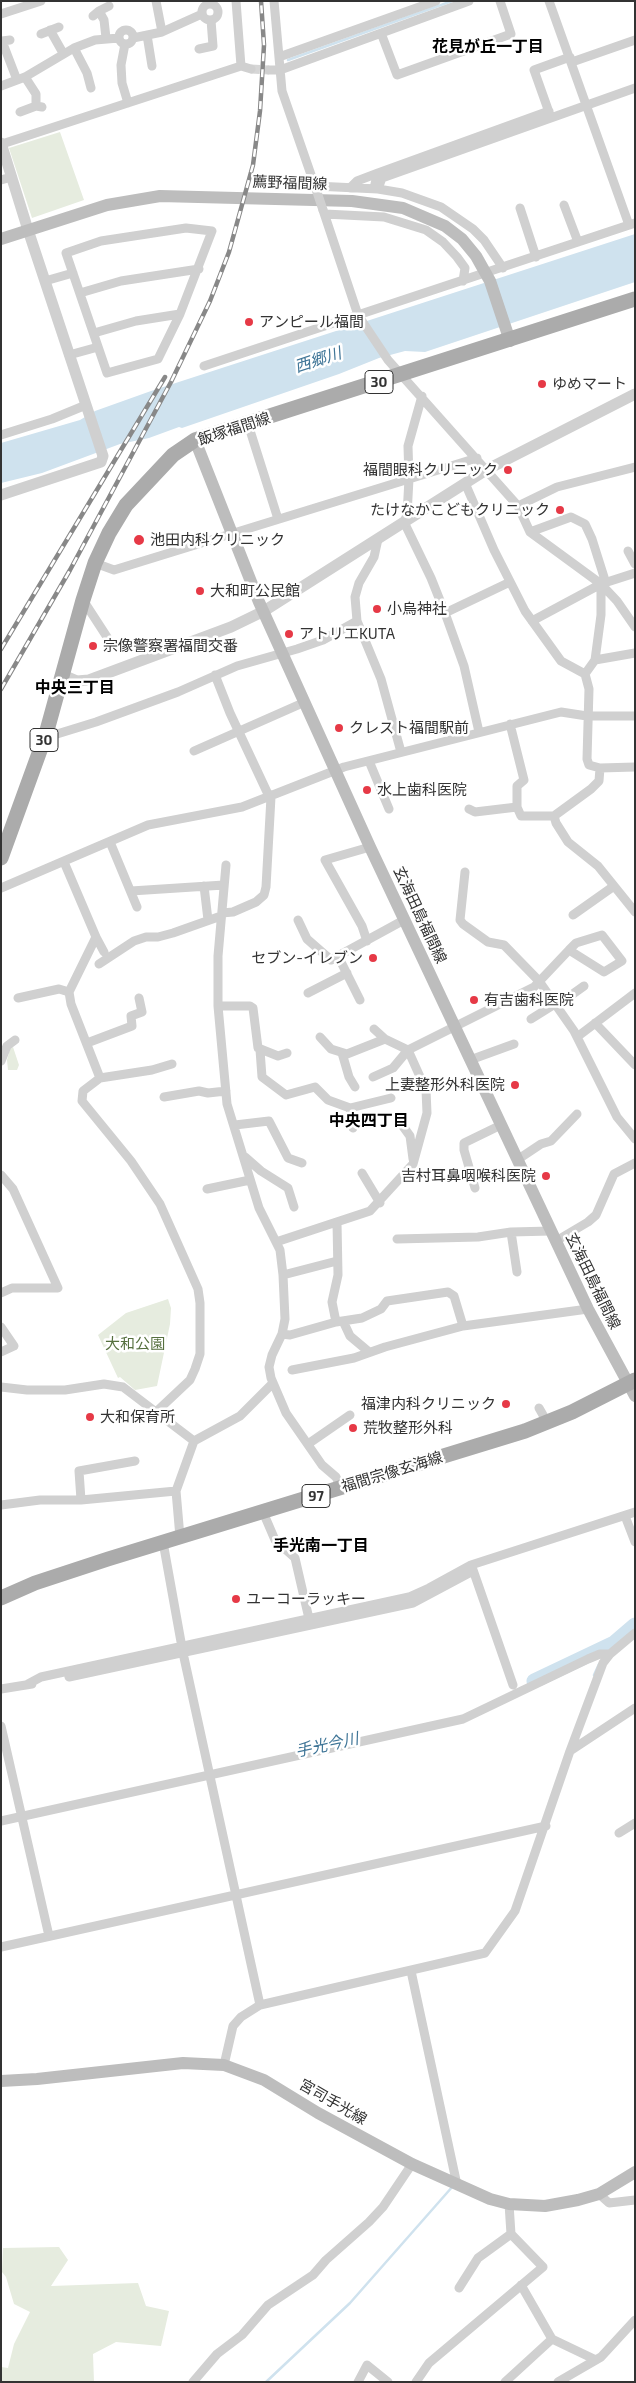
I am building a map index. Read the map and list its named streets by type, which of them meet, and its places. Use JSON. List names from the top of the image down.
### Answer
{
  "streets": {
    "main road": [
      "薦野福間線",
      "30",
      "飯塚福間線",
      "玄海田島福間線",
      "福間宗像玄海線",
      "97",
      "宮司手光線"
    ]
  },
  "crossings": [
    ["薦野福間線", "飯塚福間線"],
    ["飯塚福間線", "玄海田島福間線"],
    ["玄海田島福間線", "福間宗像玄海線"]
  ],
  "districts": [
    "花見が丘一丁目",
    "中央三丁目",
    "中央四丁目",
    "手光南一丁目"
  ],
  "water": ["西郷川", "手光今川"],
  "parks": ["大和公園"],
  "places": [
    "アンピール福間",
    "ゆめマート",
    "福間眼科クリニック",
    "たけなかこどもクリニック",
    "池田内科クリニック",
    "大和町公民館",
    "小烏神社",
    "アトリエKUTA",
    "宗像警察署福間交番",
    "クレスト福間駅前",
    "水上歯科医院",
    "セブン-イレブン",
    "有吉歯科医院",
    "上妻整形外科医院",
    "吉村耳鼻咽喉科医院",
    "福津内科クリニック",
    "大和保育所",
    "荒牧整形外科",
    "ユーコーラッキー"
  ]
}
